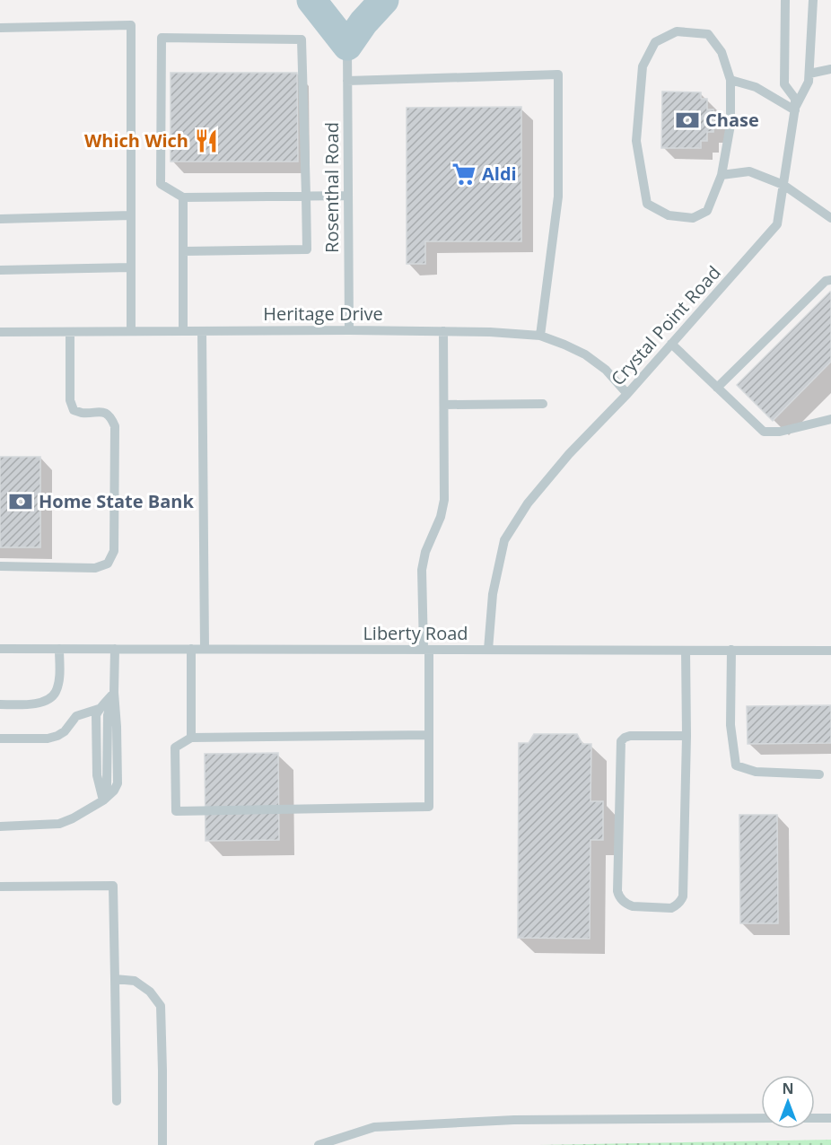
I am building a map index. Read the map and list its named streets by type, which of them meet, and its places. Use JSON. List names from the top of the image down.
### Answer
{
  "streets": {
    "lane": [
      "Rosenthal Road",
      "Heritage Drive",
      "Crystal Point Road",
      "Liberty Road"
    ]
  },
  "crossings": [
    ["Rosenthal Road", "Heritage Drive"],
    ["Heritage Drive", "Crystal Point Road"],
    ["Crystal Point Road", "Liberty Road"]
  ],
  "places": {
    "bank": ["Chase", "Home State Bank"],
    "restaurant": ["Which Wich"],
    "supermarket": ["Aldi"]
  },
  "north": "top"
}
